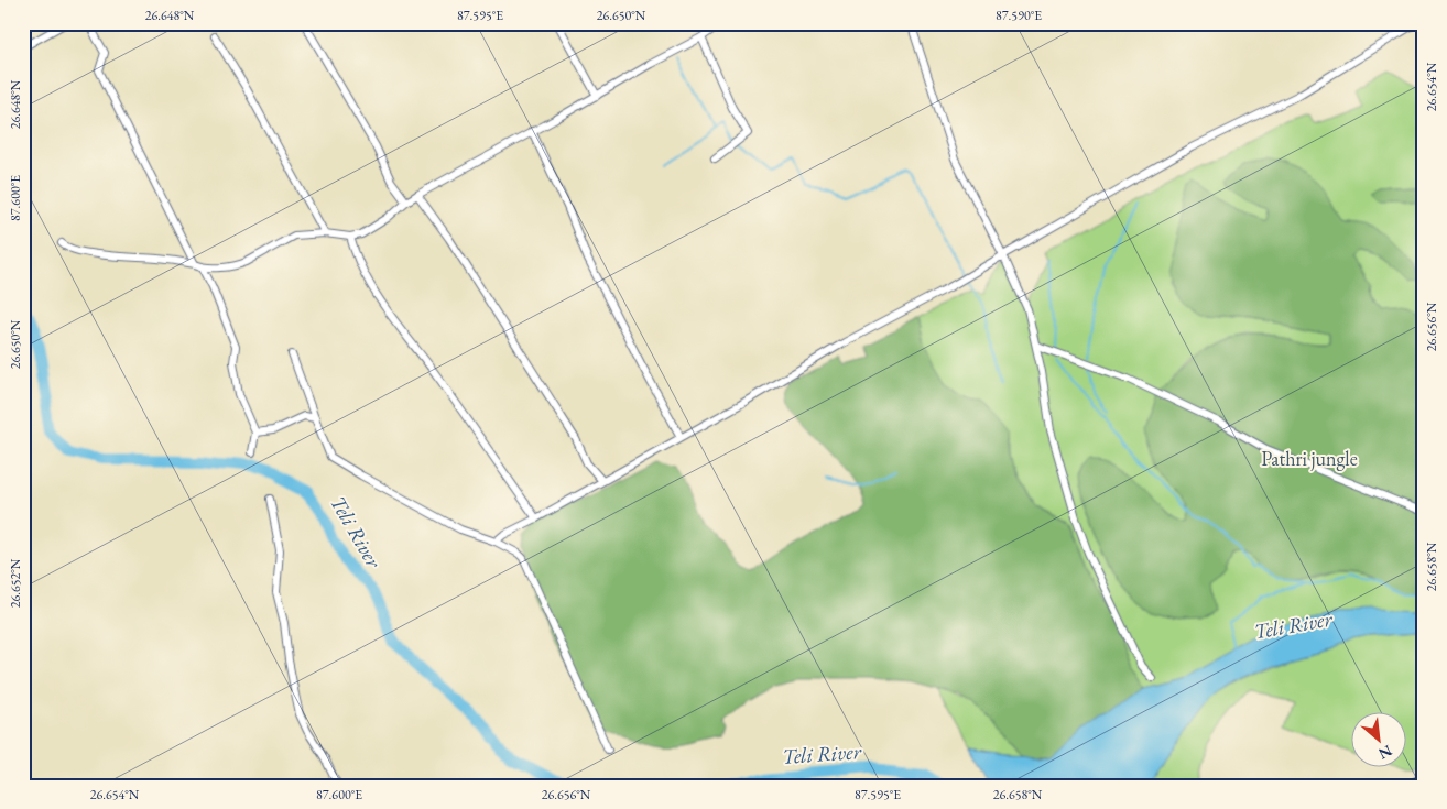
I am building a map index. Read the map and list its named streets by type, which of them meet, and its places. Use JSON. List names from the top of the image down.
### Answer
{
  "water": ["Teli River"],
  "parks": ["Pathri jungle"],
  "north": "bottom right",
  "coordinates": [
    "26.648°N",
    "87.595°E",
    "26.650°N",
    "87.590°E",
    "26.654°N",
    "87.600°E",
    "26.656°N",
    "26.658°N",
    "26.652°N"
  ]
}
